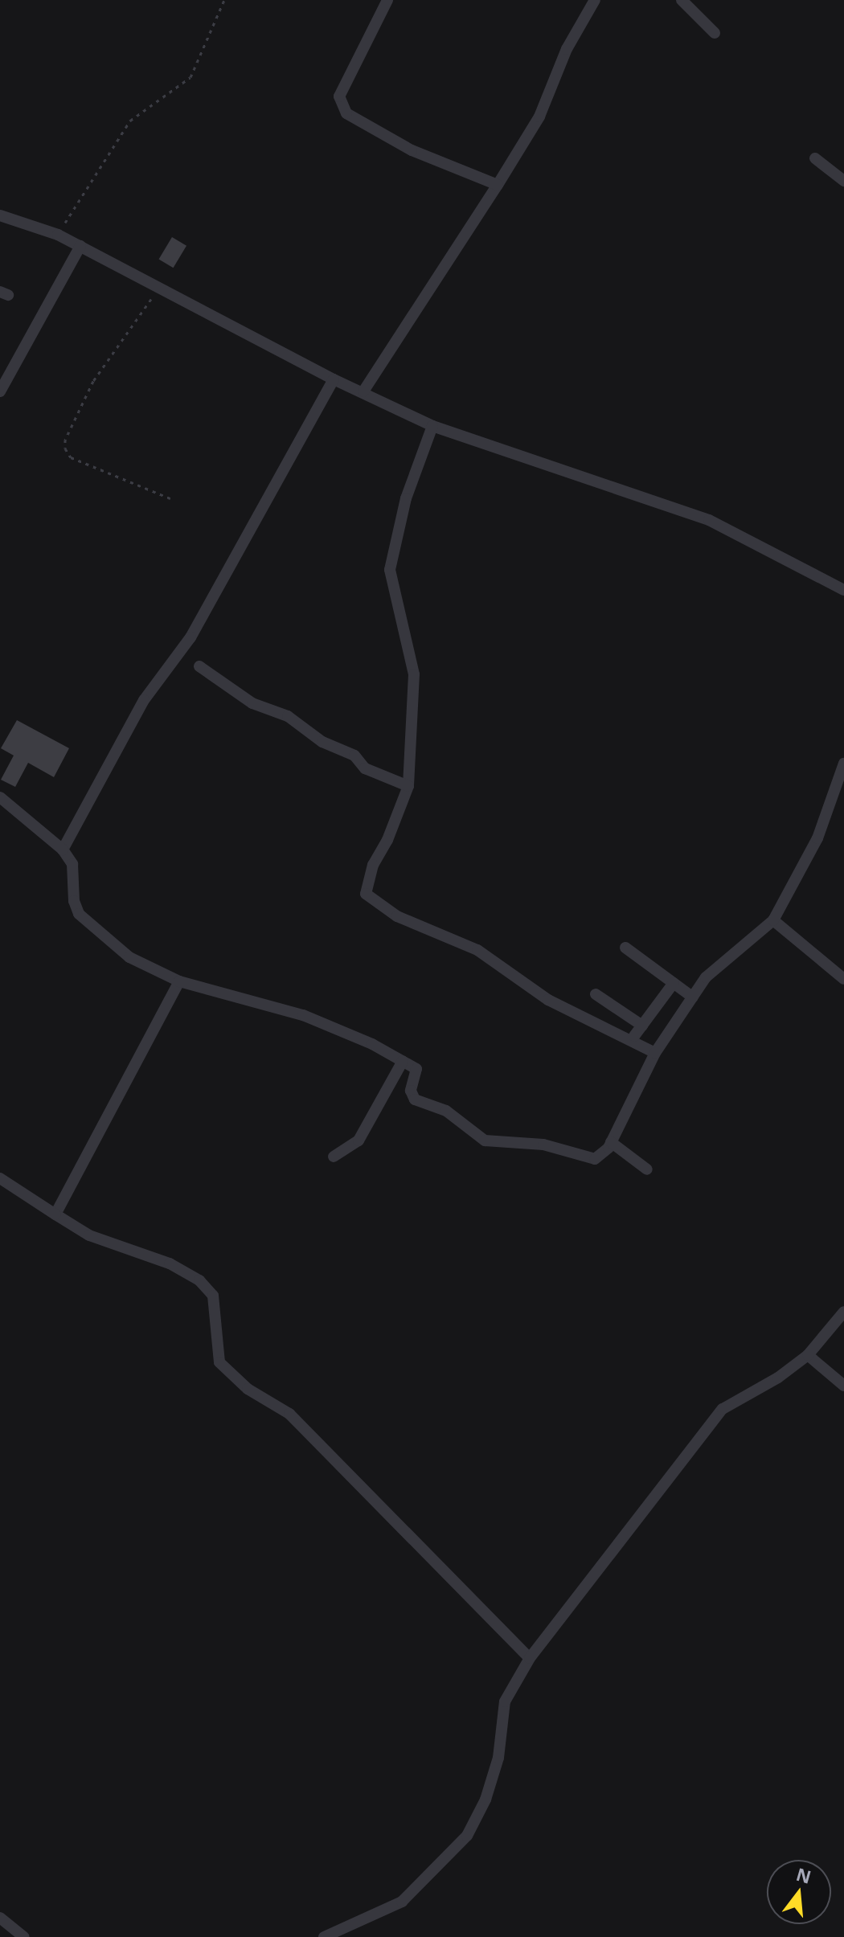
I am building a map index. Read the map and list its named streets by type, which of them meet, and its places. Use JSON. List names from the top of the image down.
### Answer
{
  "north": "top"
}
